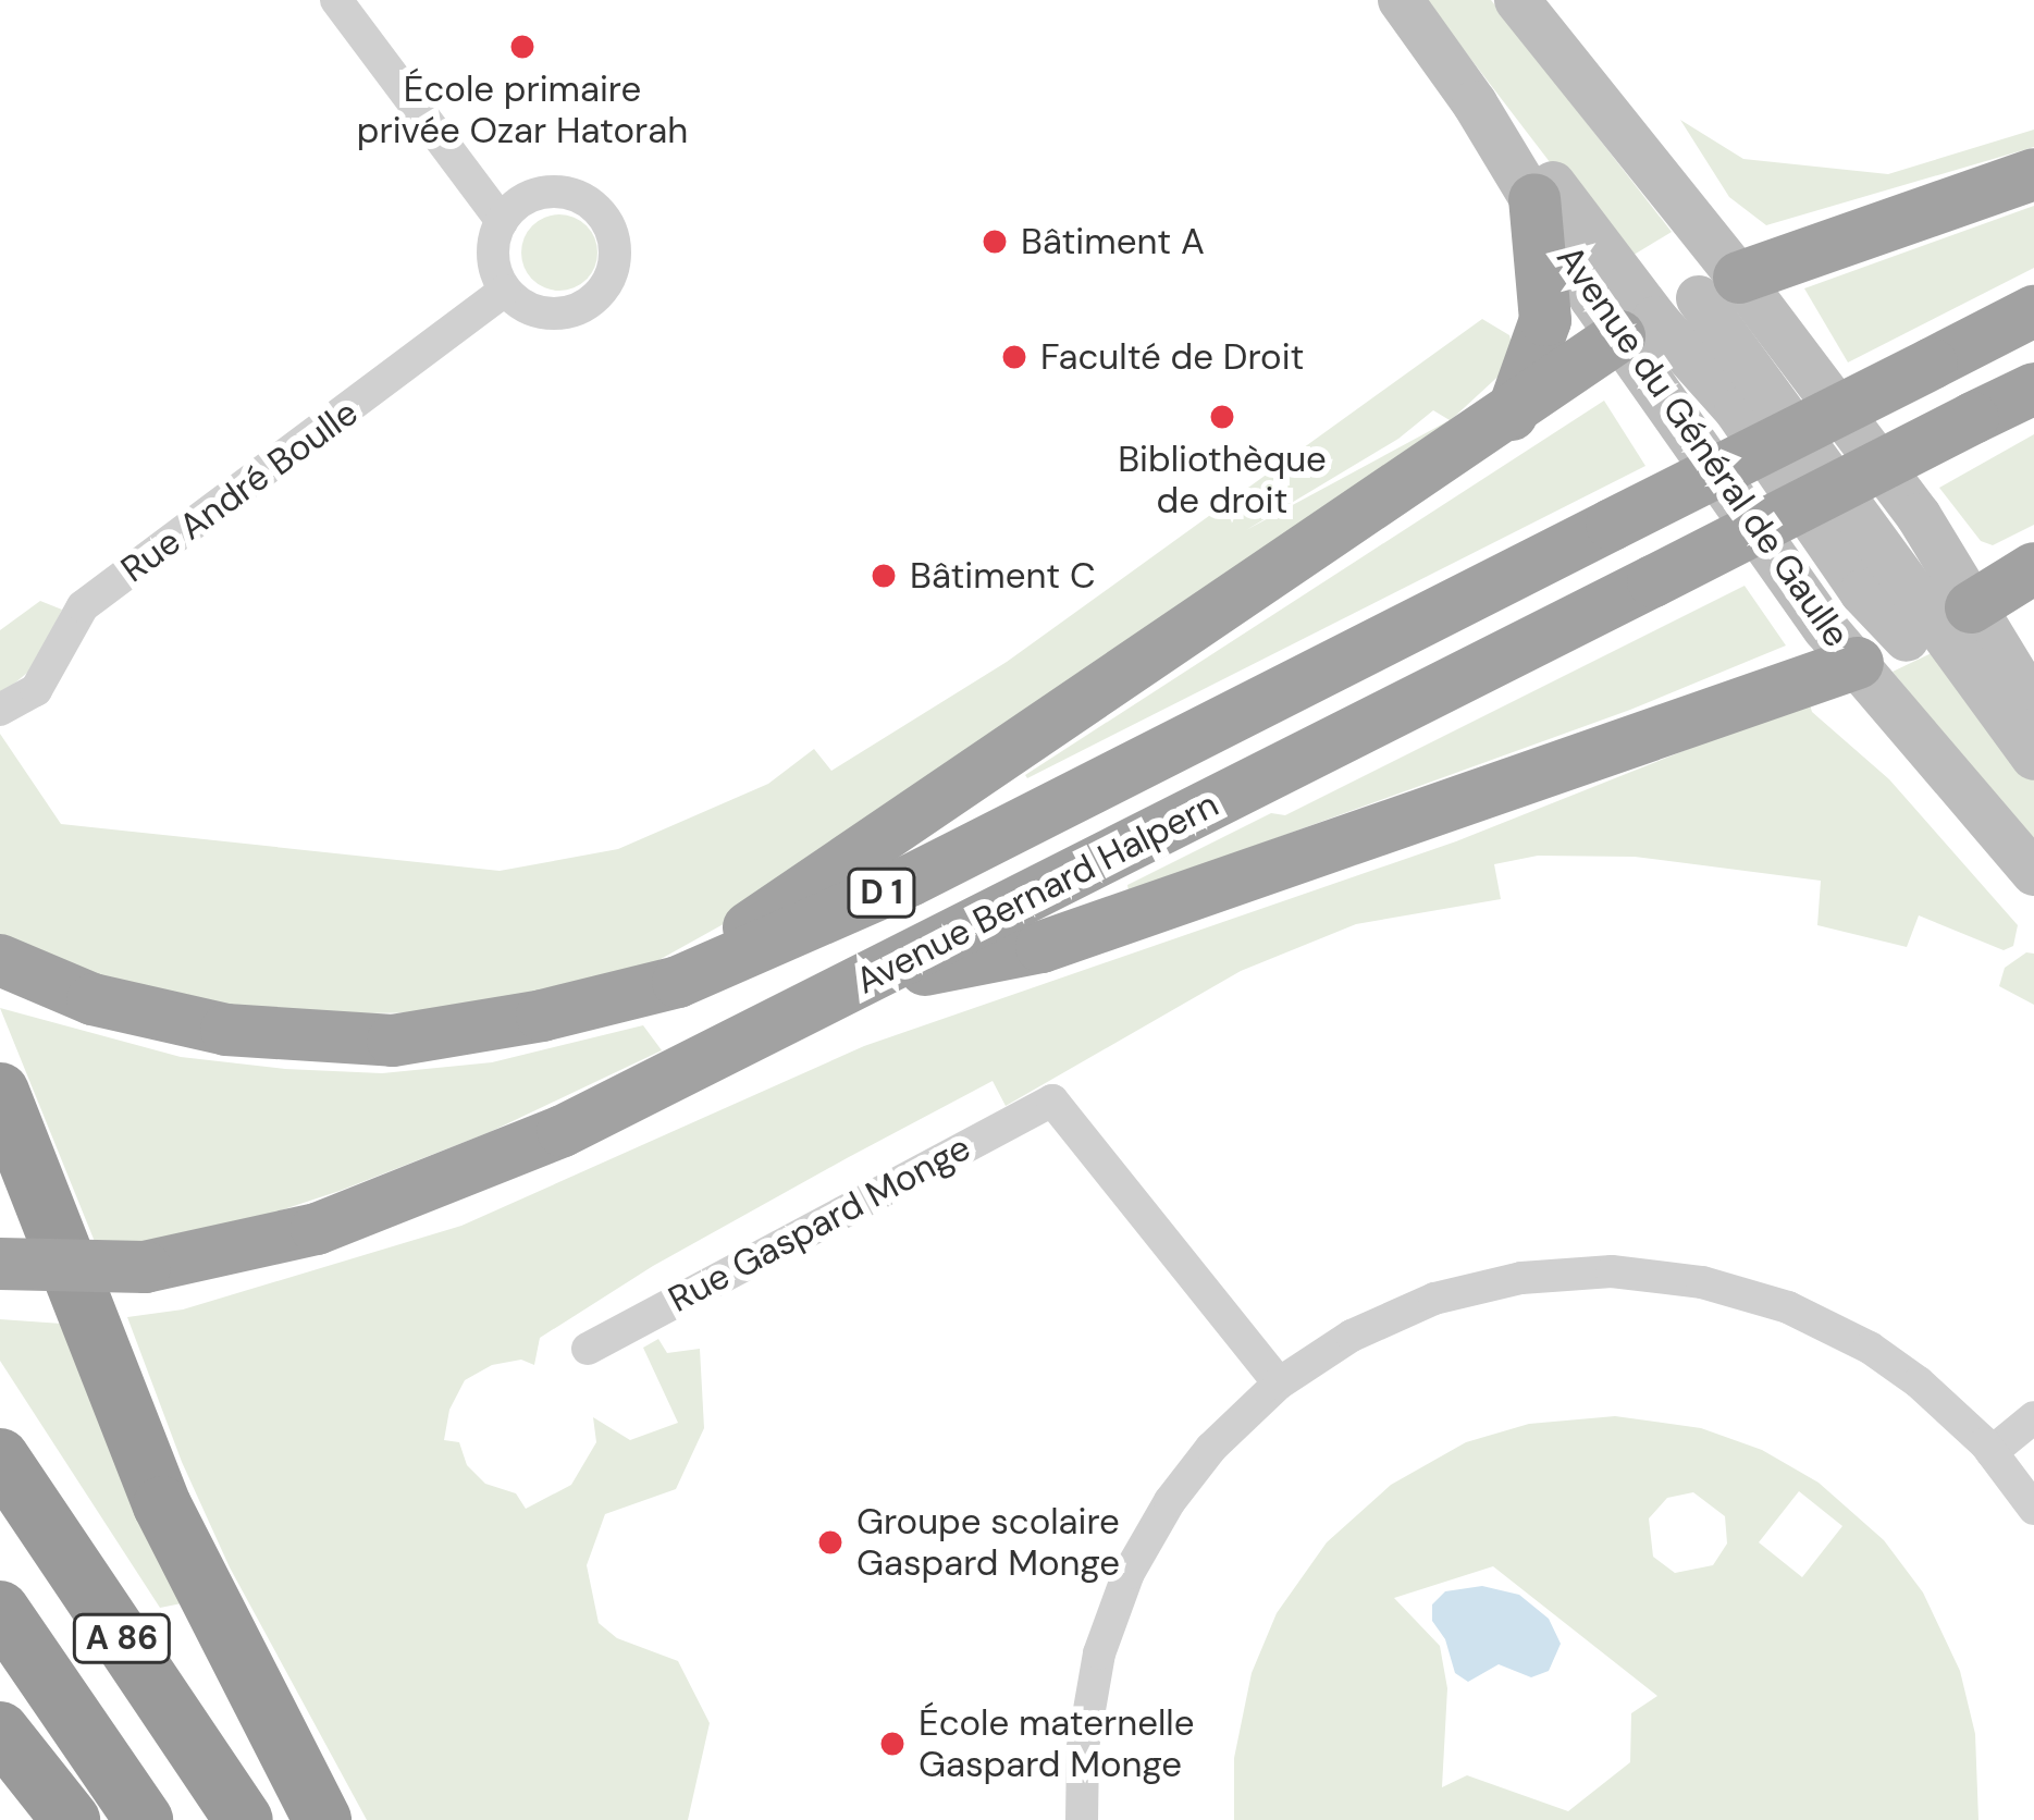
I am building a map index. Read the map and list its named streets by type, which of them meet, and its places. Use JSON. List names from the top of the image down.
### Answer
{
  "streets": {
    "highway": ["D 1", "Avenue Bernard Halpern", "A 86"],
    "main road": ["Avenue du Général de Gaulle"],
    "street": ["Rue André Boulle", "Rue Gaspard Monge"]
  },
  "places": [
    "École primaire privée Ozar Hatorah",
    "Bâtiment A",
    "Faculté de Droit",
    "Bibliothèque de droit",
    "Bâtiment C",
    "Groupe scolaire Gaspard Monge",
    "École maternelle Gaspard Monge"
  ]
}
